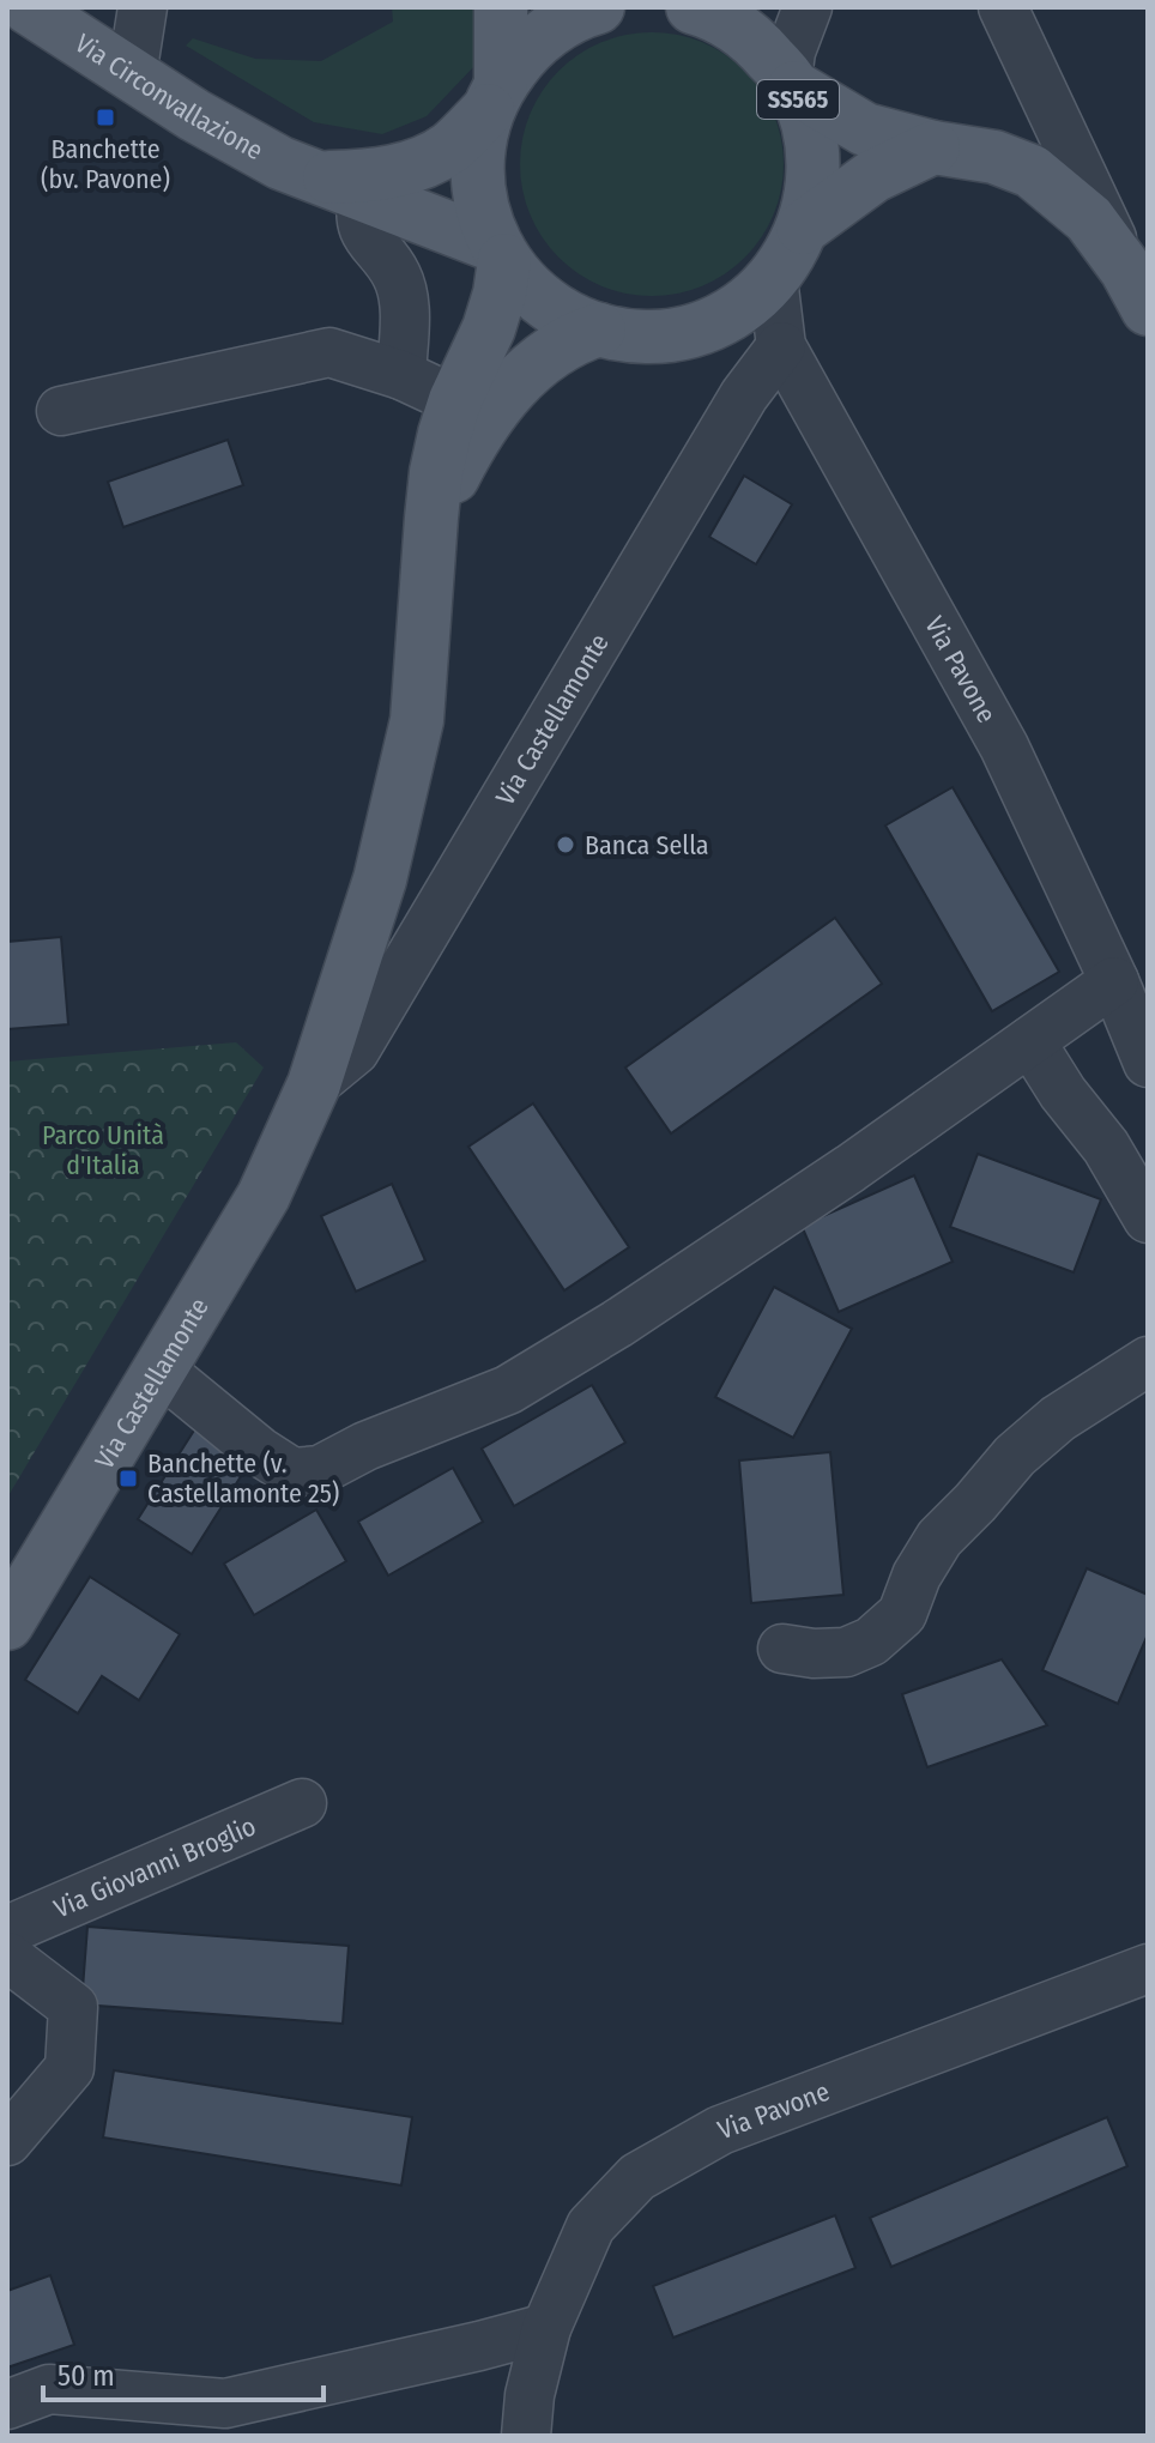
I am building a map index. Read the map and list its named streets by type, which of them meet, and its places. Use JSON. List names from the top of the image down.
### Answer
{
  "streets": {
    "main road": ["Via Circonvallazione", "SS565", "Via Castellamonte"],
    "street": ["Via Pavone", "Via Giovanni Broglio"]
  },
  "crossings": [
    ["Via Circonvallazione", "SS565"],
    ["Via Circonvallazione", "Via Castellamonte"],
    ["SS565", "Via Pavone"],
    ["SS565", "Via Castellamonte"],
    ["Via Pavone", "Via Castellamonte"]
  ],
  "parks": ["Parco Unità d'Italia"],
  "places": {
    "transit": ["Banchette (bv. Pavone)", "Banchette (v. Castellamonte 25)"],
    "other": ["Banca Sella"]
  },
  "scale_bar": "50 m"
}
